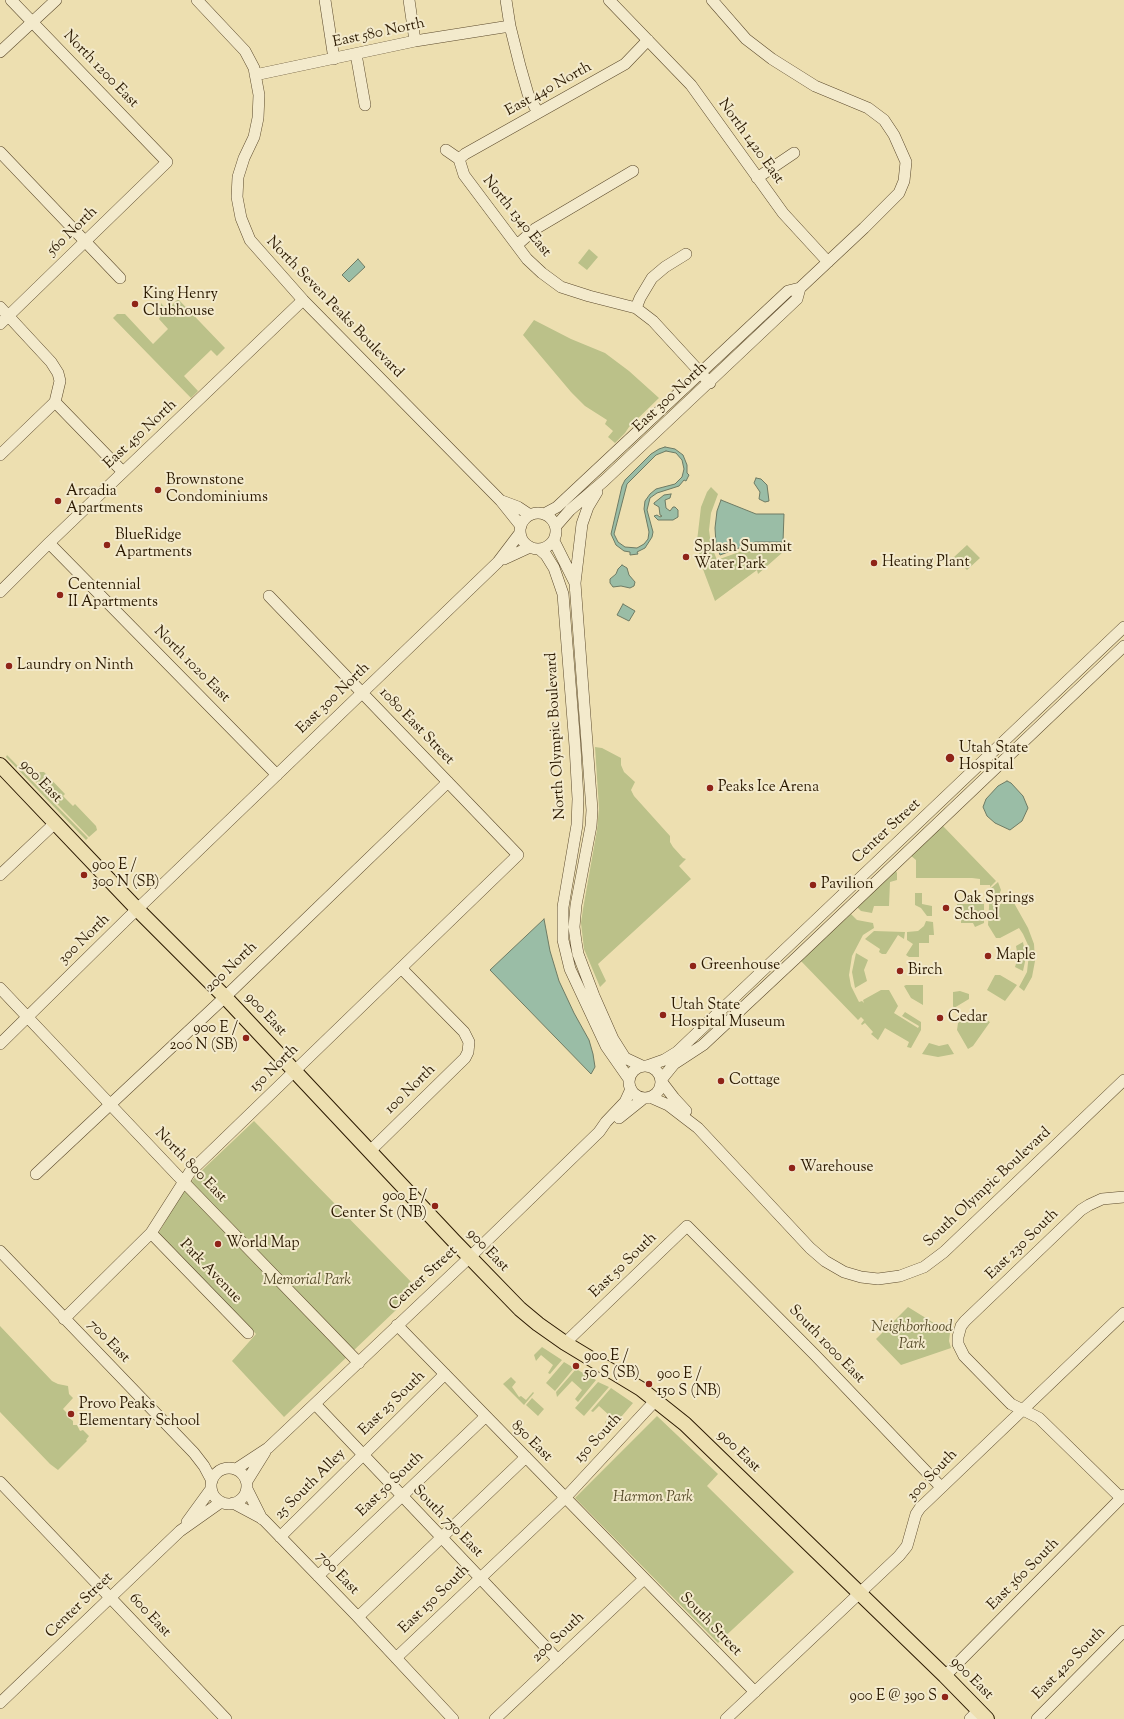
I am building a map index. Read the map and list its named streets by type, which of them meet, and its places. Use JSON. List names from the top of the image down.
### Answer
{
  "streets": {
    "main road": ["900 East"],
    "street": [
      "East 580 North",
      "North 1200 East",
      "East 440 North",
      "North 1420 East",
      "North 1340 East",
      "560 North",
      "North Seven Peaks Boulevard",
      "East 300 North",
      "East 450 North",
      "North 1020 East",
      "1080 East Street",
      "North Olympic Boulevard",
      "Center Street",
      "300 North",
      "200 North",
      "150 North",
      "100 North",
      "North 800 East",
      "South Olympic Boulevard",
      "East 230 South",
      "East 50 South",
      "Park Avenue",
      "700 East",
      "South 1000 East",
      "East 25 South",
      "150 South",
      "850 East",
      "300 South",
      "25 South Alley",
      "South 750 East",
      "East 360 South",
      "East 150 South",
      "600 East",
      "South Street",
      "200 South",
      "East 420 South"
    ]
  },
  "crossings": [
    ["East 580 North", "North Seven Peaks Boulevard"],
    ["North 1200 East", "560 North"],
    ["East 440 North", "North 1420 East"],
    ["East 440 North", "North 1340 East"],
    ["North 1420 East", "East 300 North"],
    ["North 1340 East", "East 300 North"],
    ["North Seven Peaks Boulevard", "East 300 North"],
    ["North Seven Peaks Boulevard", "East 450 North"],
    ["North Seven Peaks Boulevard", "North Olympic Boulevard"],
    ["East 300 North", "North 1020 East"],
    ["East 300 North", "1080 East Street"],
    ["East 300 North", "North Olympic Boulevard"],
    ["East 300 North", "300 North"],
    ["East 450 North", "North 1020 East"],
    ["1080 East Street", "200 North"],
    ["1080 East Street", "150 North"],
    ["North Olympic Boulevard", "Center Street"],
    ["North Olympic Boulevard", "South Olympic Boulevard"],
    ["900 East", "Center Street"],
    ["900 East", "300 North"],
    ["900 East", "200 North"],
    ["900 East", "150 North"],
    ["900 East", "100 North"],
    ["900 East", "East 50 South"],
    ["900 East", "150 South"],
    ["900 East", "300 South"],
    ["900 East", "East 360 South"],
    ["Center Street", "North 800 East"],
    ["Center Street", "South Olympic Boulevard"],
    ["Center Street", "700 East"],
    ["Center Street", "850 East"],
    ["Center Street", "South 750 East"],
    ["Center Street", "600 East"],
    ["300 North", "North 800 East"],
    ["200 North", "North 800 East"],
    ["150 North", "100 North"],
    ["150 North", "North 800 East"],
    ["150 North", "Park Avenue"],
    ["150 North", "700 East"],
    ["East 230 South", "300 South"],
    ["East 50 South", "700 East"],
    ["East 50 South", "South 1000 East"],
    ["East 50 South", "850 East"],
    ["East 50 South", "South 750 East"],
    ["700 East", "25 South Alley"],
    ["700 East", "East 150 South"],
    ["South 1000 East", "300 South"],
    ["East 25 South", "850 East"],
    ["East 25 South", "25 South Alley"],
    ["East 25 South", "South 750 East"],
    ["150 South", "850 East"],
    ["150 South", "East 150 South"],
    ["850 East", "East 150 South"],
    ["850 East", "South Street"],
    ["850 East", "200 South"],
    ["300 South", "South Street"],
    ["25 South Alley", "South 750 East"],
    ["South 750 East", "East 150 South"],
    ["South 750 East", "200 South"],
    ["South Street", "200 South"]
  ],
  "parks": ["Memorial Park", "Neighborhood Park", "Harmon Park"],
  "places": [
    "King Henry Clubhouse",
    "Brownstone Condominiums",
    "Arcadia Apartments",
    "BlueRidge Apartments",
    "Splash Summit Water Park",
    "Heating Plant",
    "Centennial II Apartments",
    "Laundry on Ninth",
    "Utah State Hospital",
    "Peaks Ice Arena",
    "900 E / 300 N (SB)",
    "Pavilion",
    "Oak Springs School",
    "Maple",
    "Greenhouse",
    "Birch",
    "Utah State Hospital Museum",
    "Cedar",
    "900 E / 200 N (SB)",
    "Cottage",
    "Warehouse",
    "900 E / Center St (NB)",
    "World Map",
    "900 E / 50 S (SB)",
    "900 E / 150 S (NB)",
    "Provo Peaks Elementary School",
    "900 E @ 390 S"
  ]
}
